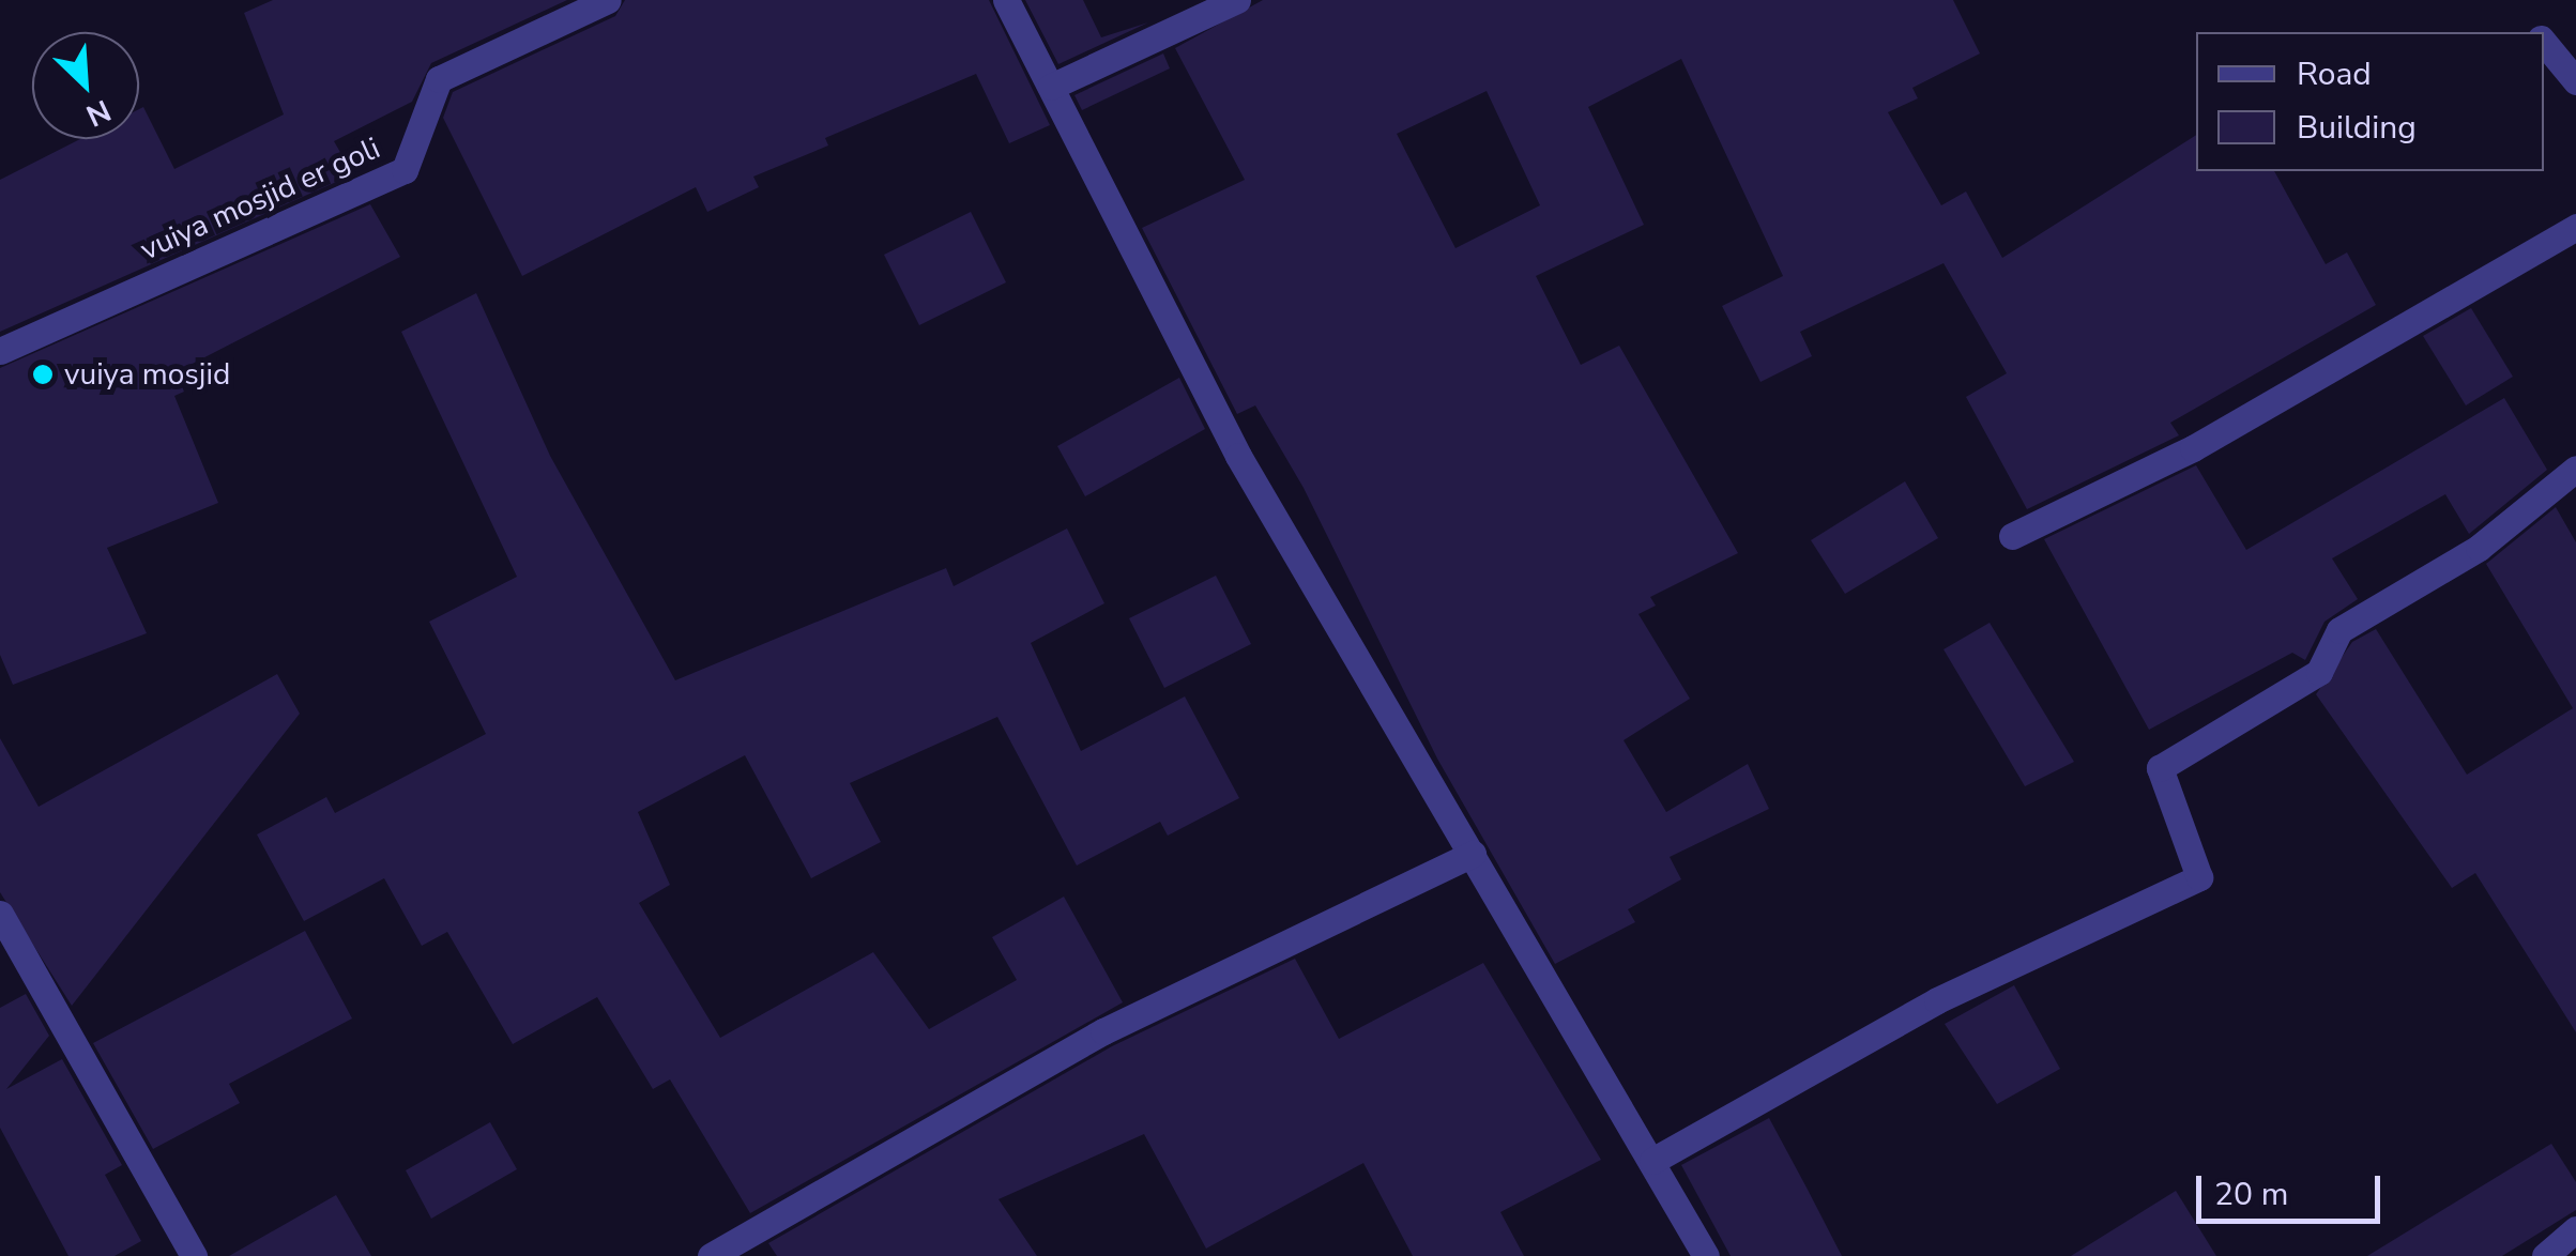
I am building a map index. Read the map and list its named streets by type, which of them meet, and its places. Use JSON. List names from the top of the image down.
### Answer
{
  "streets": {
    "street": ["vuiya mosjid er goli"]
  },
  "places": ["vuiya mosjid"],
  "legend": ["Road", "Building"],
  "scale_bar": "20 m",
  "north": "bottom right"
}
